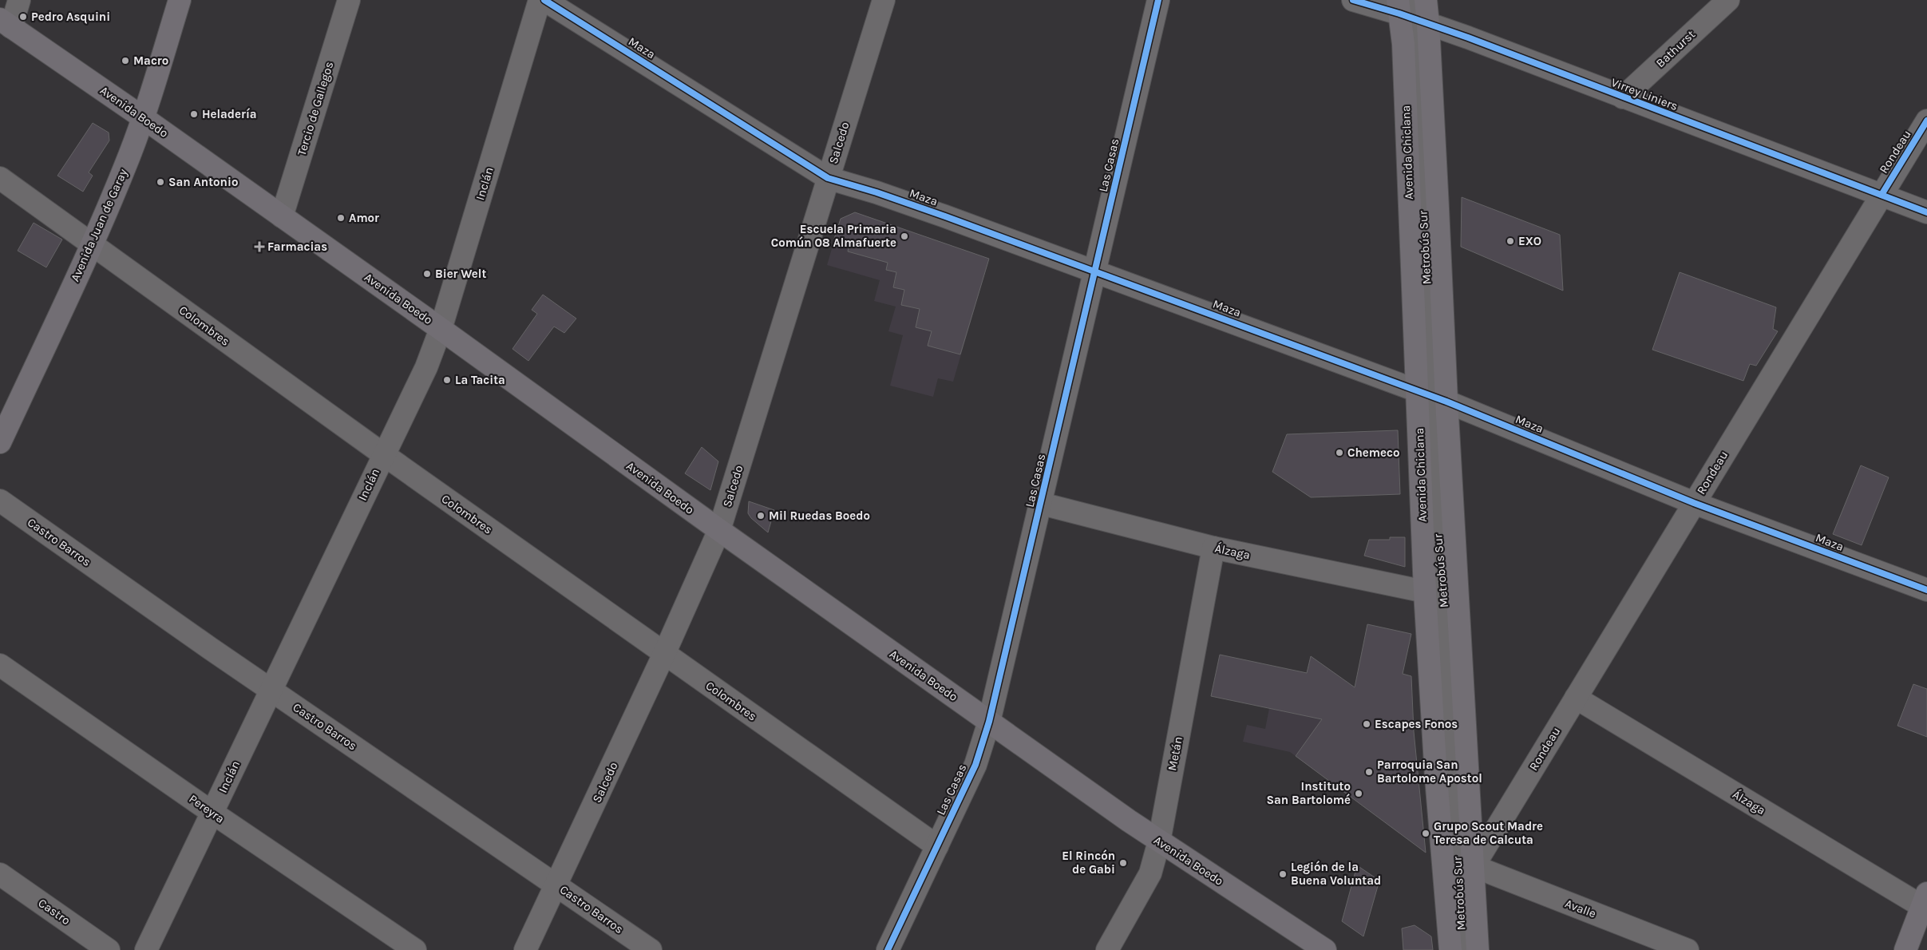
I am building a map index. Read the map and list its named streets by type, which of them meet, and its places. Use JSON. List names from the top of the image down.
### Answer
{
  "streets": {
    "main road": ["Avenida Boedo", "Avenida Chiclana", "Avenida Juan de Garay"],
    "street": [
      "Maza",
      "Bathurst",
      "Virrey Liniers",
      "Tercio de Gallegos",
      "Salcedo",
      "Rondeau",
      "Las Casas",
      "Inclán",
      "Metrobús Sur",
      "Colombres",
      "Castro Barros",
      "Álzaga",
      "Metán",
      "Pereyra",
      "Avalle",
      "Castro"
    ]
  },
  "crossings": [
    ["Maza", "Salcedo"],
    ["Maza", "Rondeau"],
    ["Maza", "Avenida Chiclana"],
    ["Maza", "Las Casas"],
    ["Maza", "Metrobús Sur"],
    ["Bathurst", "Virrey Liniers"],
    ["Virrey Liniers", "Rondeau"],
    ["Virrey Liniers", "Avenida Chiclana"],
    ["Tercio de Gallegos", "Avenida Boedo"],
    ["Avenida Boedo", "Salcedo"],
    ["Avenida Boedo", "Las Casas"],
    ["Avenida Boedo", "Inclán"],
    ["Avenida Boedo", "Avenida Juan de Garay"],
    ["Avenida Boedo", "Metán"],
    ["Salcedo", "Colombres"],
    ["Salcedo", "Castro Barros"],
    ["Rondeau", "Avenida Chiclana"],
    ["Rondeau", "Álzaga"],
    ["Rondeau", "Avalle"],
    ["Avenida Chiclana", "Metrobús Sur"],
    ["Avenida Chiclana", "Álzaga"],
    ["Avenida Chiclana", "Avalle"],
    ["Las Casas", "Colombres"],
    ["Las Casas", "Álzaga"],
    ["Inclán", "Colombres"],
    ["Inclán", "Castro Barros"],
    ["Inclán", "Pereyra"],
    ["Avenida Juan de Garay", "Colombres"],
    ["Álzaga", "Metán"]
  ],
  "places": {
    "other": [
      "Pedro Asquini",
      "Macro",
      "Heladería",
      "San Antonio",
      "Amor",
      "Escuela Primaria Común 08 Almafuerte",
      "EXO",
      "Bier Welt",
      "La Tacita",
      "Chemeco",
      "Mil Ruedas Boedo",
      "Escapes Fonos",
      "Parroquia San Bartolome Apostol",
      "Instituto San Bartolomé",
      "Grupo Scout Madre Teresa de Calcuta",
      "El Rincón de Gabi",
      "Legión de la Buena Voluntad"
    ],
    "health": ["Farmacias"]
  }
}
